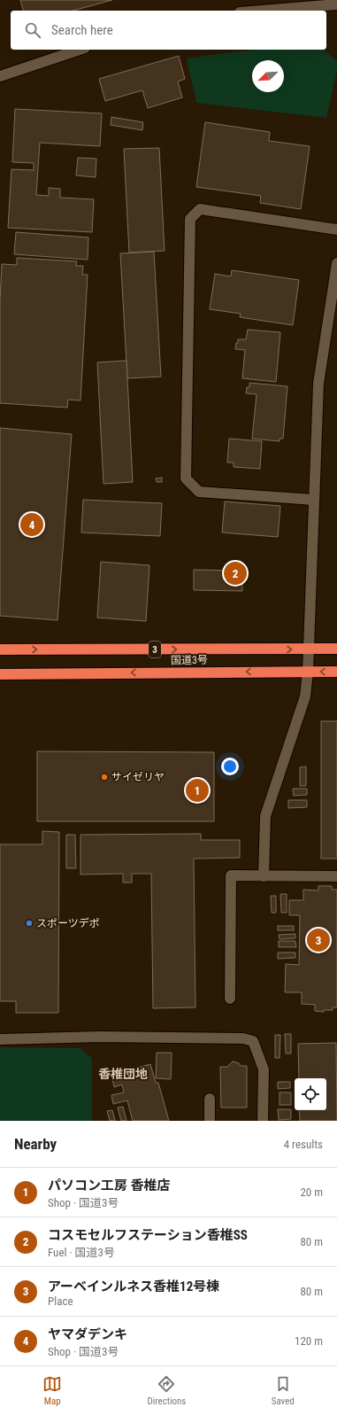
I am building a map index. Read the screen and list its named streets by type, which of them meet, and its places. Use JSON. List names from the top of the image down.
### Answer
{
  "streets": {
    "highway": ["3", "国道3号"]
  },
  "districts": ["香椎団地"],
  "places": ["サイゼリヤ", "スポーツデポ"],
  "north": "bottom left",
  "page": {
    "search": "Search here",
    "pins": [
      "4",
      "2",
      "1",
      "3"
    ],
    "heading": ["Nearby", "4 results"],
    "list": [
      {
        "mark": "1",
        "name": "パソコン工房 香椎店",
        "note": "Shop · 国道3号",
        "value": "20 m"
      },
      {
        "mark": "2",
        "name": "コスモセルフステーション香椎SS",
        "note": "Fuel · 国道3号",
        "value": "80 m"
      },
      {
        "mark": "3",
        "name": "アーベインルネス香椎12号棟",
        "note": "Place",
        "value": "80 m"
      },
      {
        "mark": "4",
        "name": "ヤマダデンキ",
        "note": "Shop · 国道3号",
        "value": "120 m"
      }
    ],
    "nav": ["Map", "Directions", "Saved"]
  }
}
